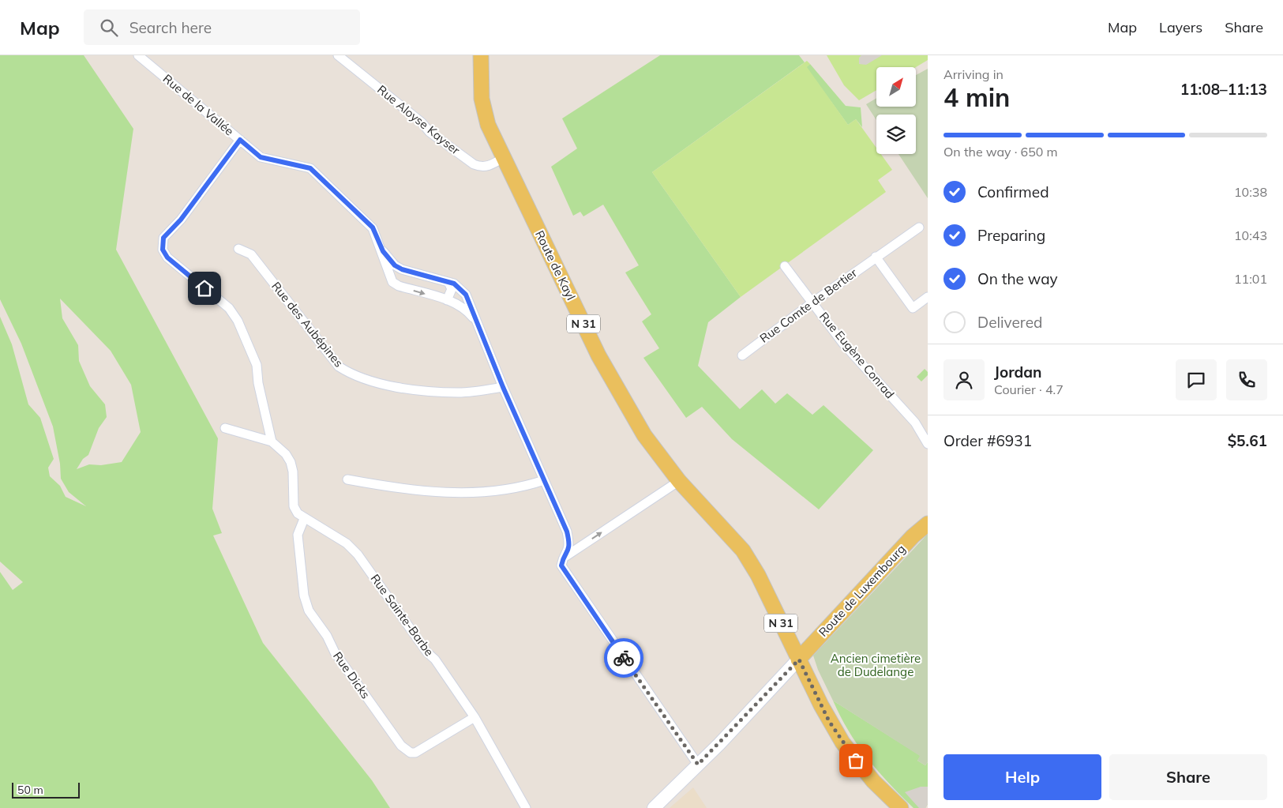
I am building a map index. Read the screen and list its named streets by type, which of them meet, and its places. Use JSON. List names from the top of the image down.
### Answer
{
  "streets": {
    "main road": ["Route de Kayl", "N 31", "Route de Luxembourg"],
    "street": [
      "Rue de la Vallée",
      "Rue Aloyse Kayser",
      "Rue Comte de Bertier",
      "Rue des Aubépines",
      "Rue Eugène Conrad",
      "Rue Sainte-Barbe",
      "Rue Dicks"
    ]
  },
  "crossings": [
    ["Rue de la Vallée", "Rue des Aubépines"],
    ["Rue Aloyse Kayser", "Route de Kayl"],
    ["Route de Kayl", "Route de Luxembourg"],
    ["Rue Comte de Bertier", "Rue Eugène Conrad"],
    ["Rue Sainte-Barbe", "Rue Dicks"]
  ],
  "parks": ["Ancien cimetière de Dudelange"],
  "scale_bar": "50 m",
  "north": "top right",
  "page": {
    "header": "Map",
    "search": "Search here",
    "nav": ["Map", "Layers", "Share"],
    "heading": ["4 min", "Arriving in", "11:08–11:13"],
    "panel": [
      "Jordan",
      "Courier · 4.7",
      "Order #6931",
      "$5.61"
    ],
    "bar": "On the way · 650 m",
    "list": [
      ["Confirmed", "10:38"],
      ["Preparing", "10:43"],
      ["On the way", "11:01"],
      "Delivered"
    ],
    "buttons": ["Help", "Share"],
    "scale": "50 m"
  }
}
